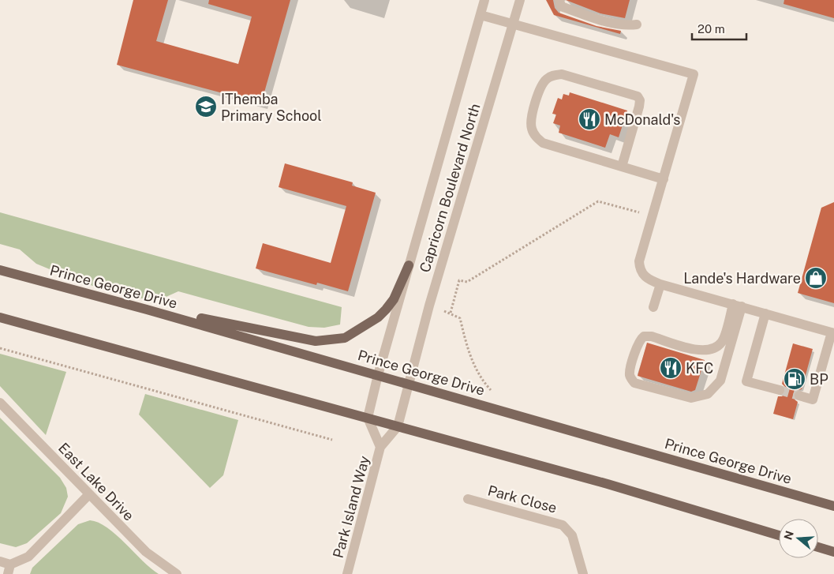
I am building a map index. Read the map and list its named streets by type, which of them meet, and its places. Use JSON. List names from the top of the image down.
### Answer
{
  "streets": {
    "main road": ["Prince George Drive"],
    "street": [
      "Capricorn Boulevard North",
      "East Lake Drive",
      "Park Close",
      "Park Island Way"
    ]
  },
  "crossings": [
    ["Capricorn Boulevard North", "Prince George Drive"],
    ["Capricorn Boulevard North", "Park Island Way"]
  ],
  "places": {
    "school or university": ["IThemba Primary School"],
    "restaurant": ["McDonald's", "KFC"],
    "shop": ["Lande's Hardware"],
    "fuel station": ["BP"]
  },
  "scale_bar": "20 m",
  "north": "left"
}
